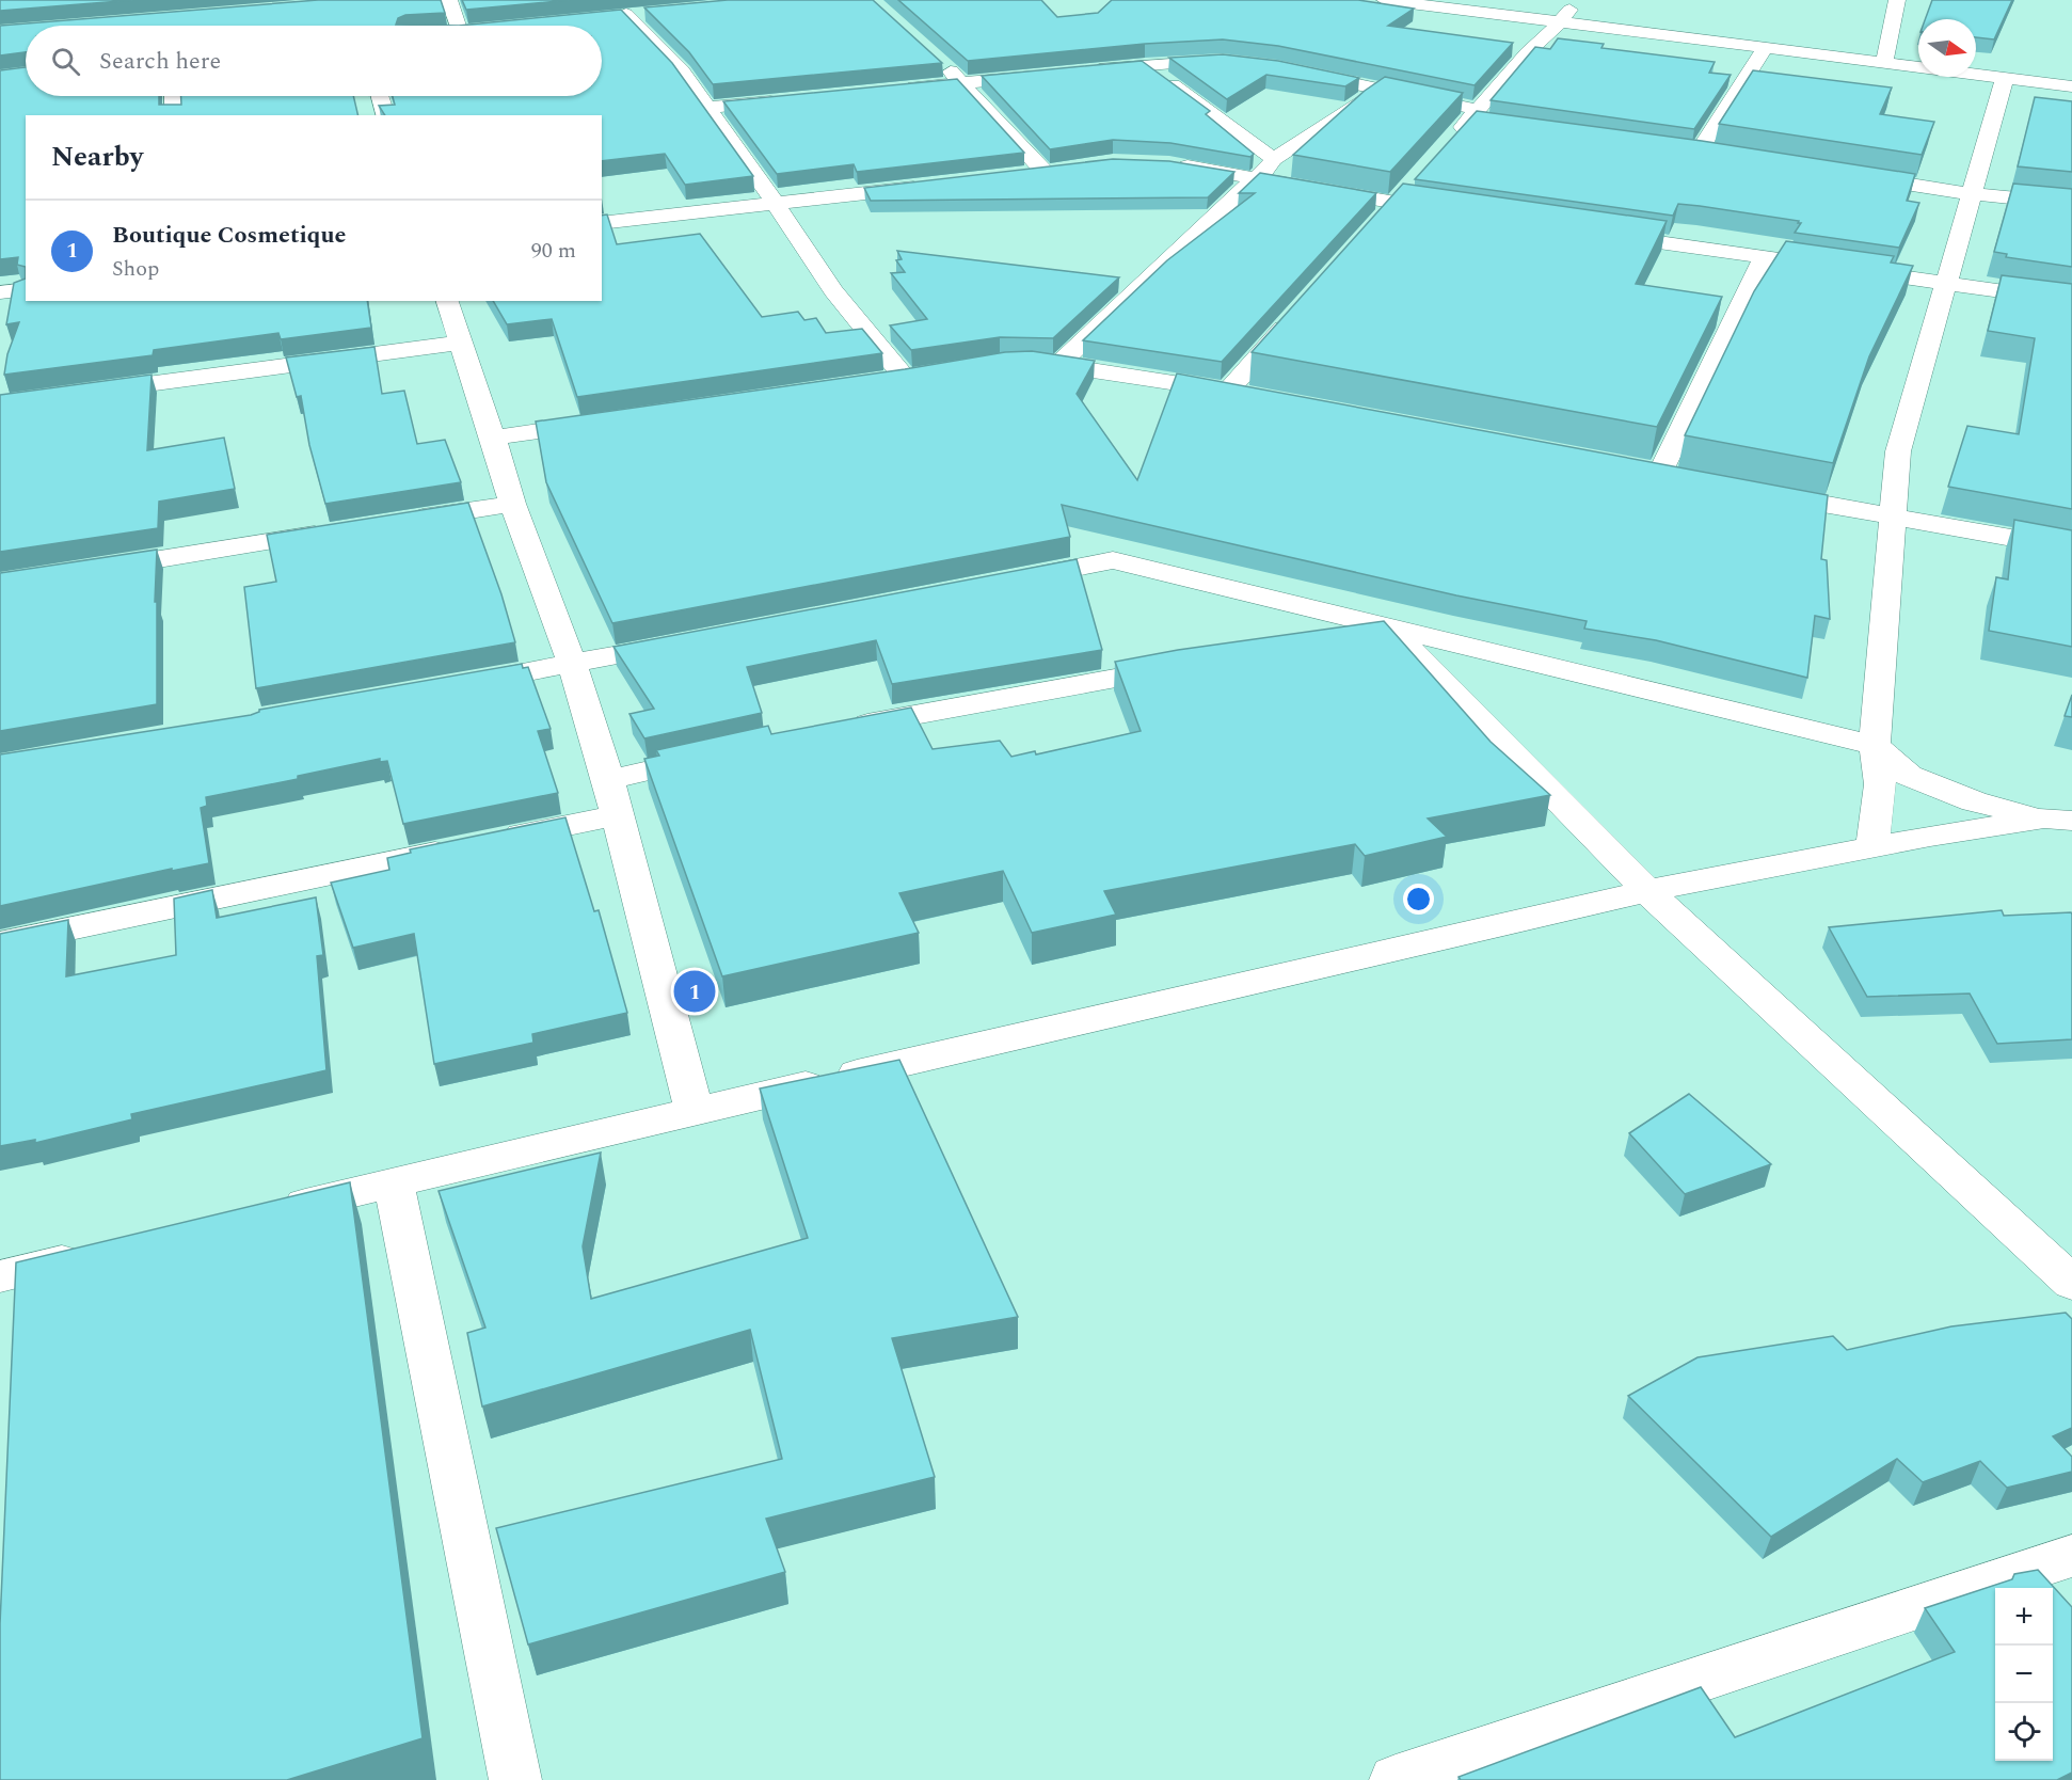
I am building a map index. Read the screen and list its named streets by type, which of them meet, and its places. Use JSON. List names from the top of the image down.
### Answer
{
  "north": "right",
  "page": {
    "search": "Search here",
    "heading": "Nearby",
    "list": [
      {
        "mark": "1",
        "name": "Boutique Cosmetique",
        "note": "Shop",
        "value": "90 m"
      }
    ],
    "pins": "1",
    "map_buttons": ["+", "−"]
  }
}
